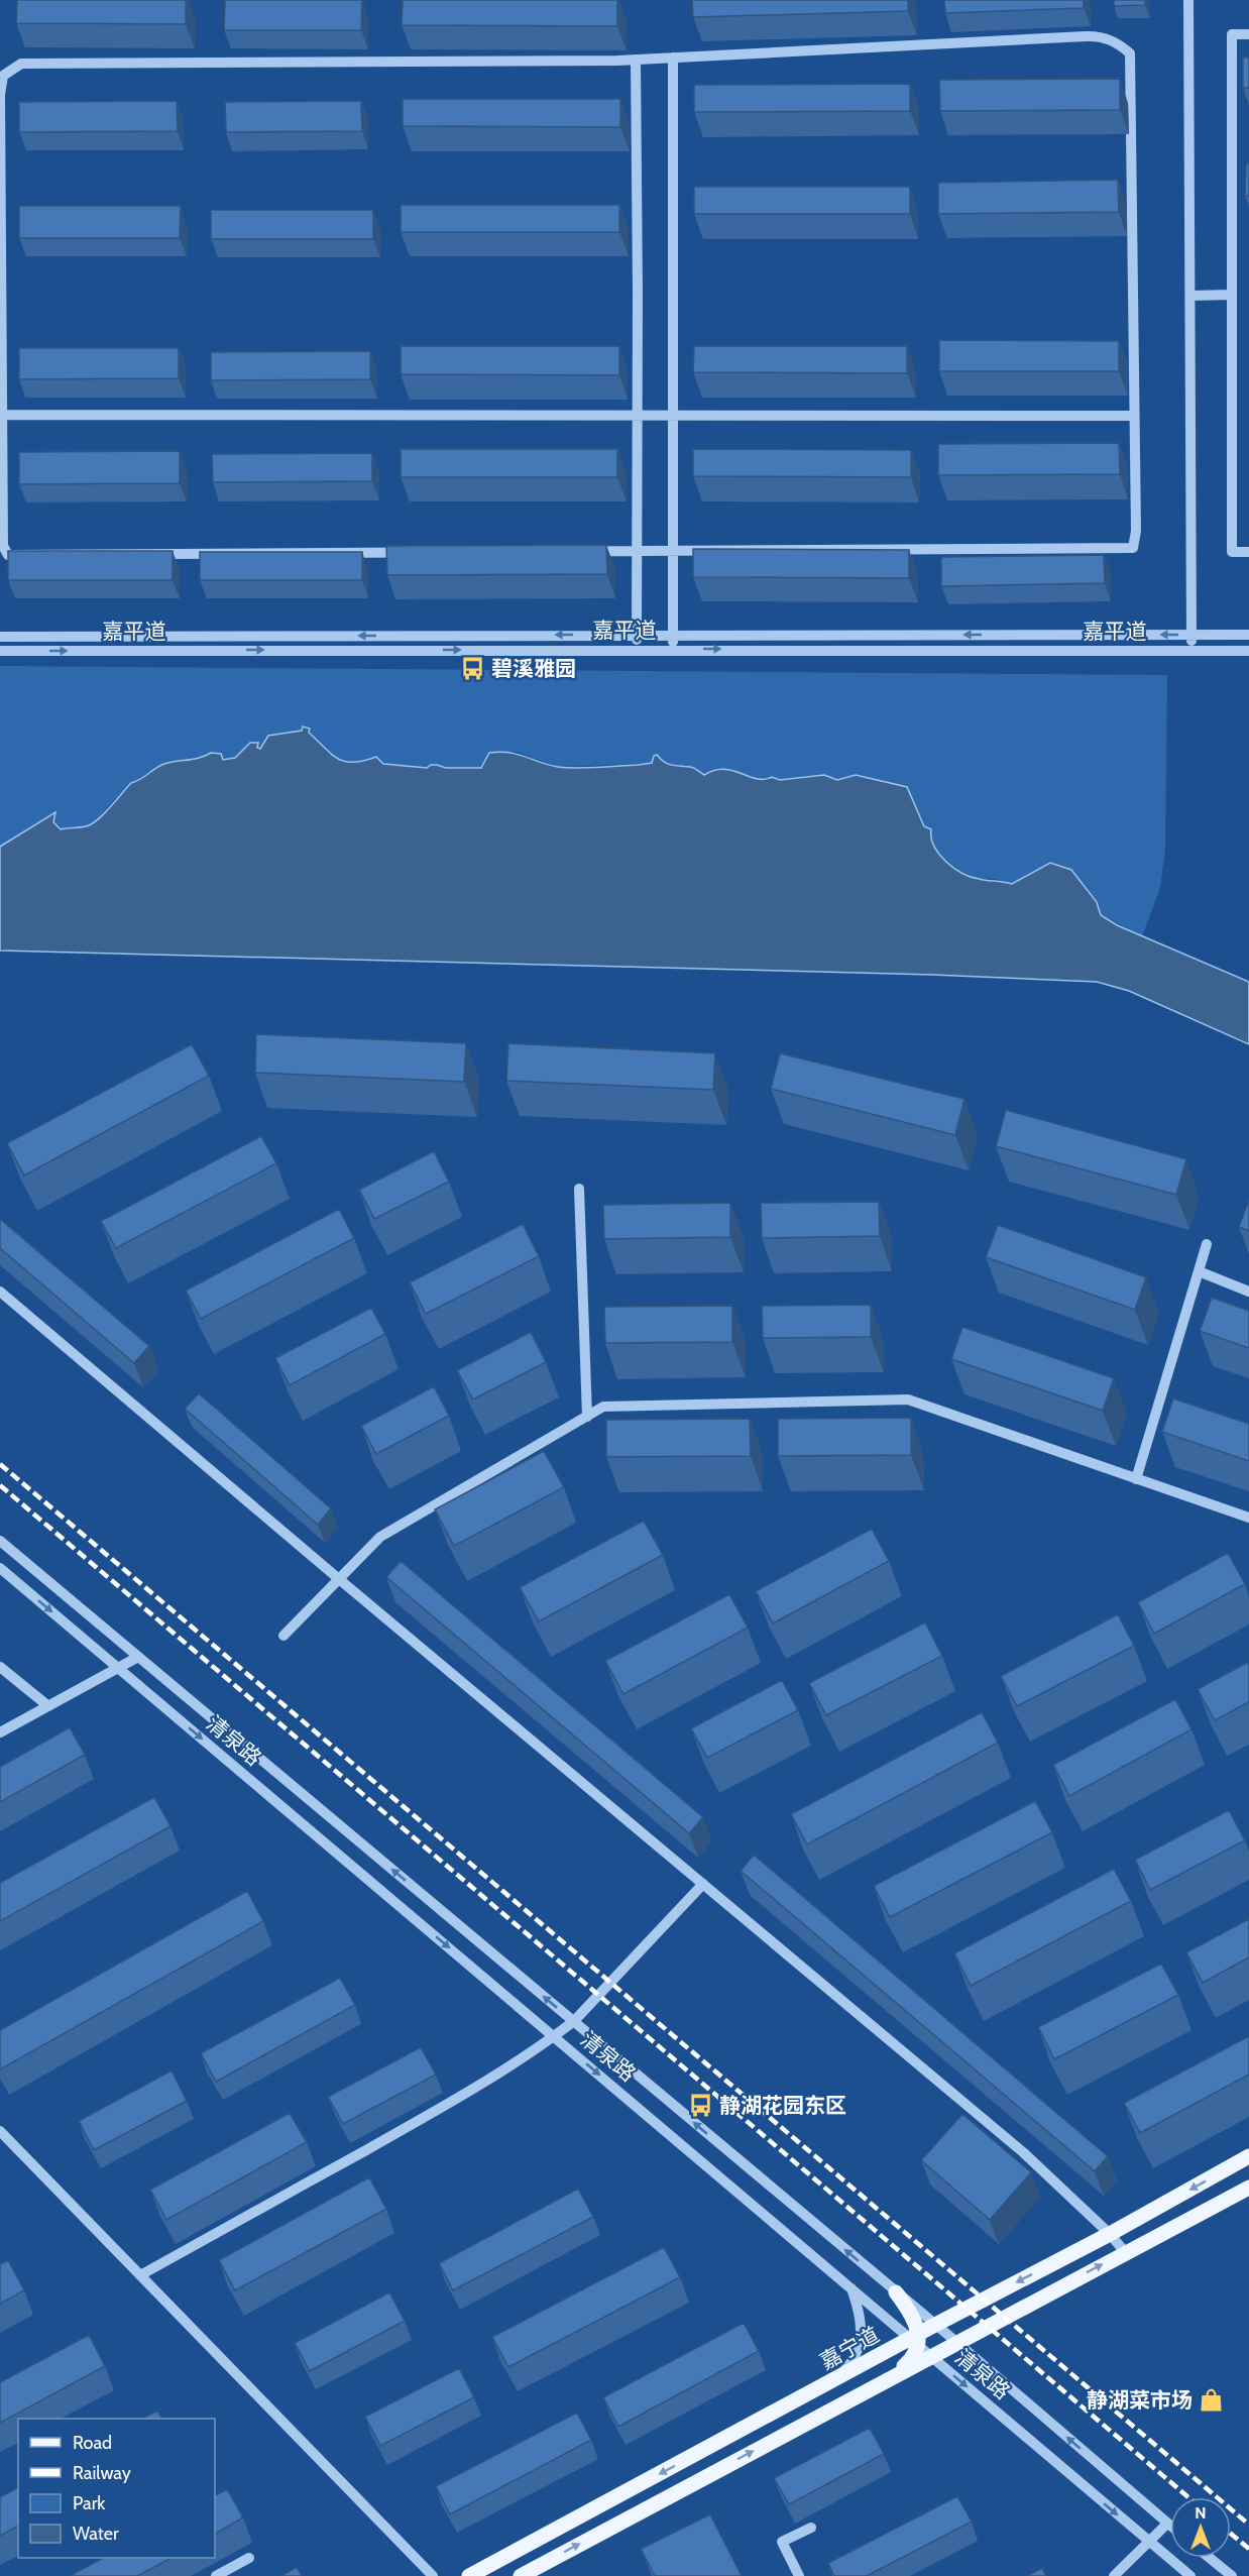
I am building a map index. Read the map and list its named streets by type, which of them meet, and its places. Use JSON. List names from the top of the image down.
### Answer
{
  "streets": {
    "main road": ["嘉宁道"],
    "street": ["嘉平道", "清泉路"]
  },
  "crossings": [
    ["清泉路", "嘉宁道"]
  ],
  "places": {
    "bus stop": ["碧溪雅园", "静湖花园东区"],
    "shop": ["静湖菜市场"]
  },
  "legend": [
    "Road",
    "Railway",
    "Park",
    "Water"
  ],
  "north": "top"
}
